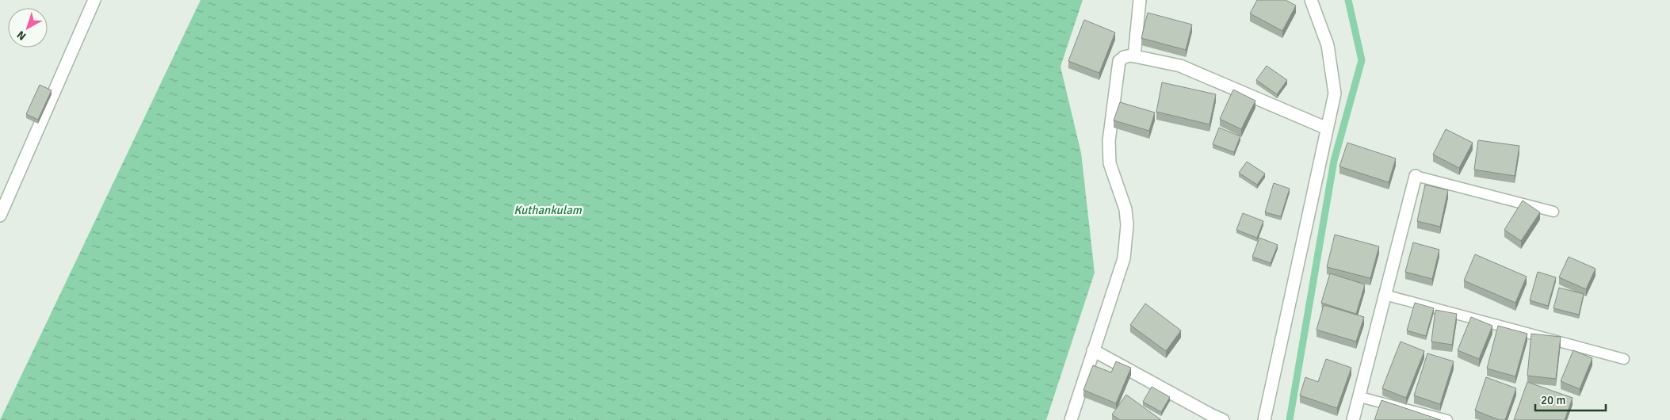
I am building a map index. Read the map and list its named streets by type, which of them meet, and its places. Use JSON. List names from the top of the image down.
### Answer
{
  "water": ["Kuthankulam"],
  "scale_bar": "20 m",
  "north": "bottom left"
}
